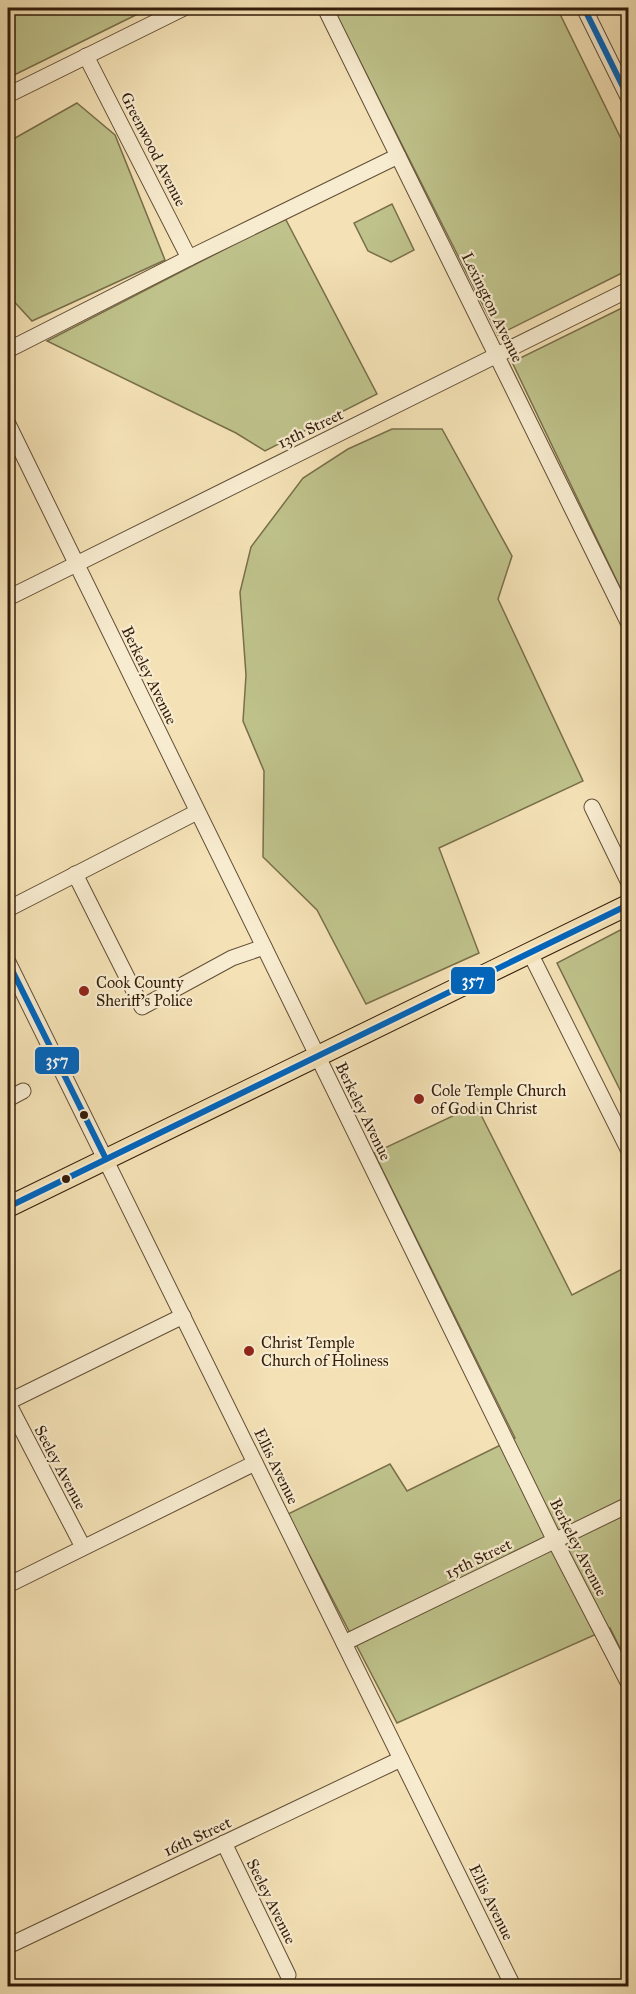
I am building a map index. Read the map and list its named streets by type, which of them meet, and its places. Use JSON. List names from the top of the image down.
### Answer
{
  "streets": {
    "street": [
      "Greenwood Avenue",
      "Lexington Avenue",
      "13th Street",
      "Berkeley Avenue",
      "Ellis Avenue",
      "Seeley Avenue",
      "15th Street",
      "16th Street"
    ]
  },
  "crossings": [
    ["Lexington Avenue", "13th Street"],
    ["13th Street", "Berkeley Avenue"],
    ["Berkeley Avenue", "15th Street"],
    ["Ellis Avenue", "15th Street"],
    ["Ellis Avenue", "16th Street"],
    ["Seeley Avenue", "16th Street"]
  ],
  "places": ["Cook County Sheriff's Police", "Cole Temple Church of God in Christ", "Christ Temple Church of Holiness"],
  "lines": ["transit line 357"]
}
